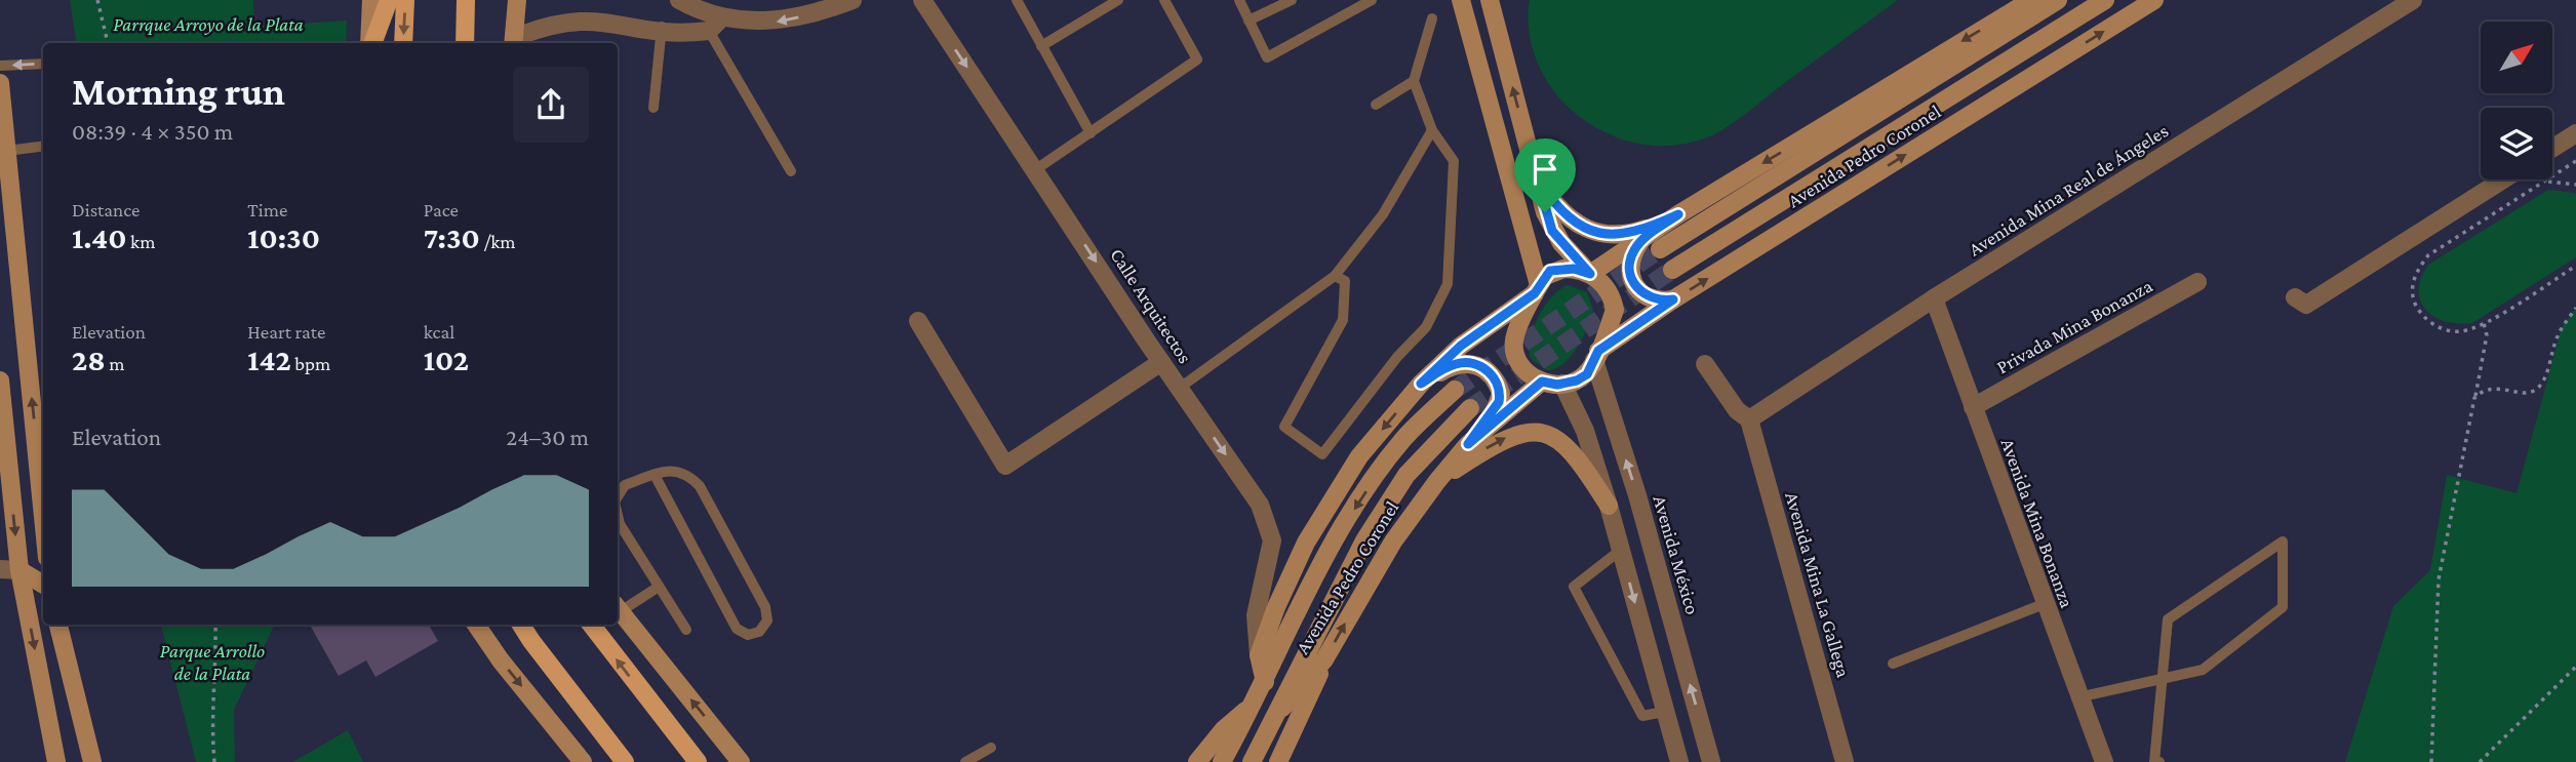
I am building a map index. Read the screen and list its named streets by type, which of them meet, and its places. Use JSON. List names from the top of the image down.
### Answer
{
  "streets": {
    "street": [
      "Avenida Pedro Coronel",
      "Avenida Mina Real de Ángeles",
      "Calle Arquitectos",
      "Privada Mina Bonanza",
      "Avenida Mina Bonanza",
      "Avenida México",
      "Avenida Mina La Gallega"
    ]
  },
  "crossings": [
    ["Avenida Pedro Coronel", "Calle Arquitectos"],
    ["Avenida Pedro Coronel", "Avenida México"],
    ["Avenida Mina Real de Ángeles", "Avenida Mina Bonanza"],
    ["Avenida Mina Real de Ángeles", "Avenida Mina La Gallega"],
    ["Privada Mina Bonanza", "Avenida Mina Bonanza"]
  ],
  "one_way": ["Calle Arquitectos"],
  "parks": ["Parrque Arroyo de la Plata", "Parque Arrollo de la Plata"],
  "north": "top right",
  "page": {
    "heading": ["Morning run", "08:39 · 4 × 350 m"],
    "stats": [
      ["Distance", "1.40 km"],
      ["Time", "10:30"],
      ["Pace", "7:30 /km"],
      ["Elevation", "28 m"],
      ["Heart rate", "142 bpm"],
      ["kcal", "102"]
    ],
    "chart": ["Elevation", "24–30 m"]
  }
}
